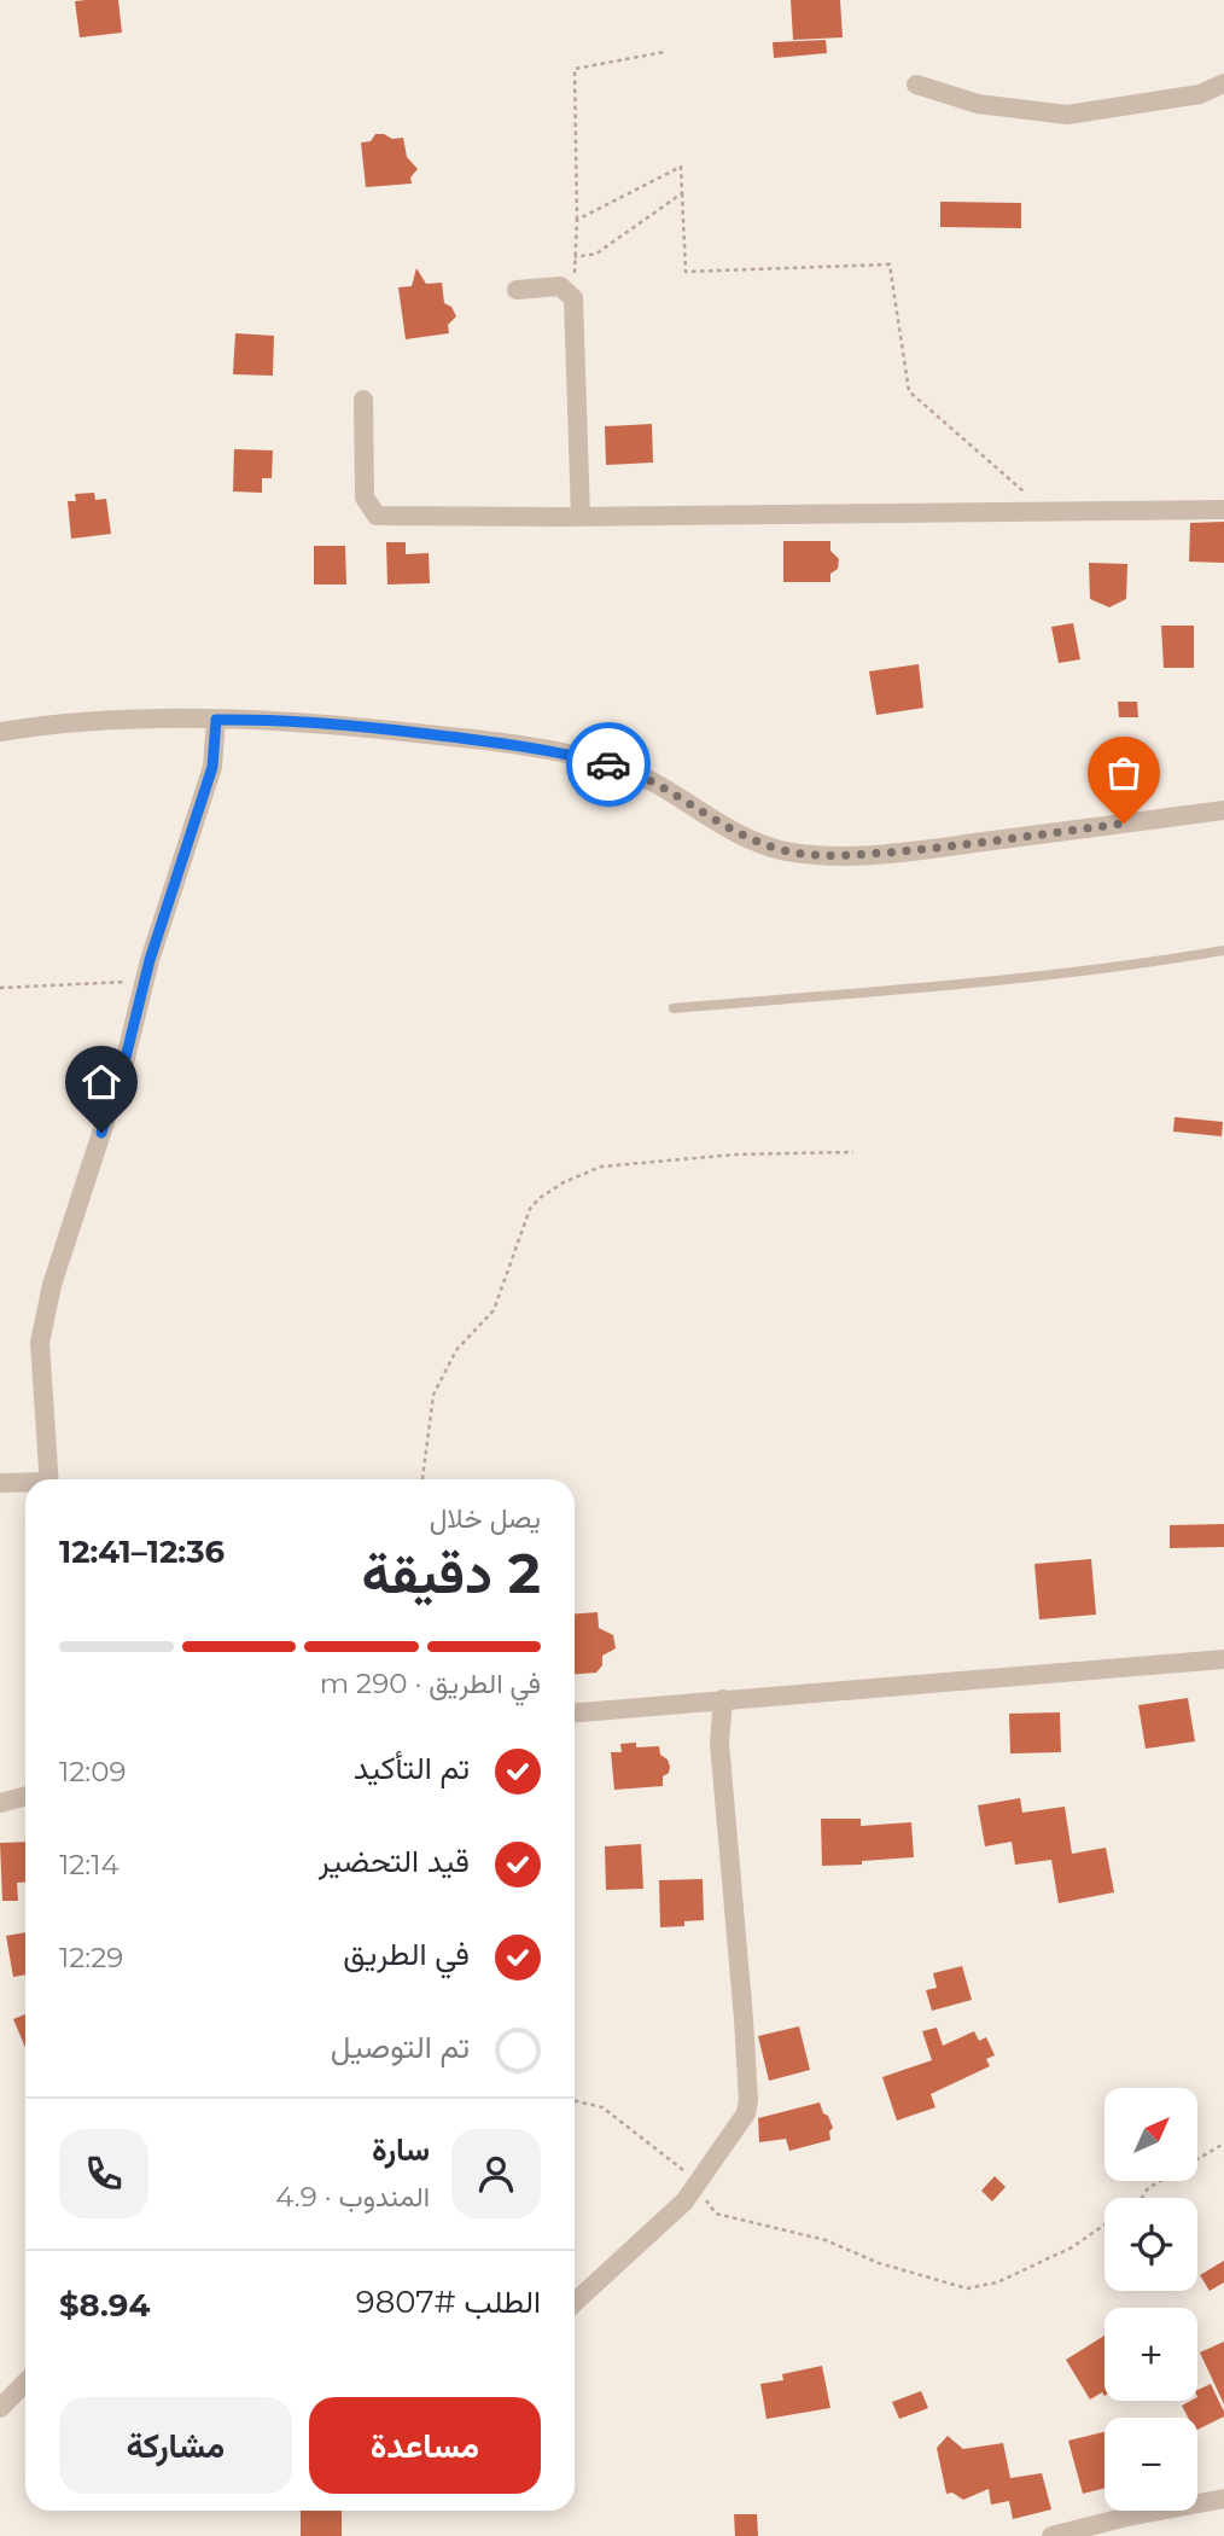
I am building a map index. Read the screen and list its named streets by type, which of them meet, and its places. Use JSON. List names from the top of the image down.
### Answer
{
  "north": "top right",
  "page": {
    "heading": ["2 دقيقة", "يصل خلال", "12:36–12:41"],
    "panel": [
      "سارة",
      "المندوب · 4.9",
      "الطلب #9807",
      "$8.94"
    ],
    "bar": "في الطريق · 290 m",
    "list": [
      ["تم التأكيد", "12:09"],
      ["قيد التحضير", "12:14"],
      ["في الطريق", "12:29"],
      "تم التوصيل"
    ],
    "map_buttons": ["+", "−"],
    "buttons": ["مساعدة", "مشاركة"]
  }
}
